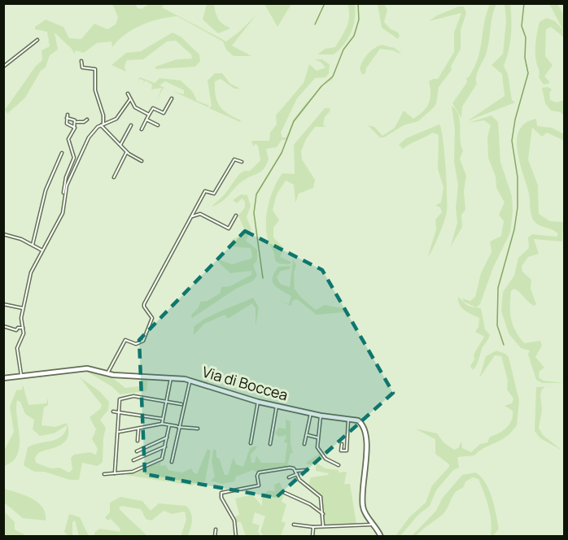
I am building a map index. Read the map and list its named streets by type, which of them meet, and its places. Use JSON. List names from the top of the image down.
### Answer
{
  "streets": {
    "street": ["Via di Boccea"]
  }
}
